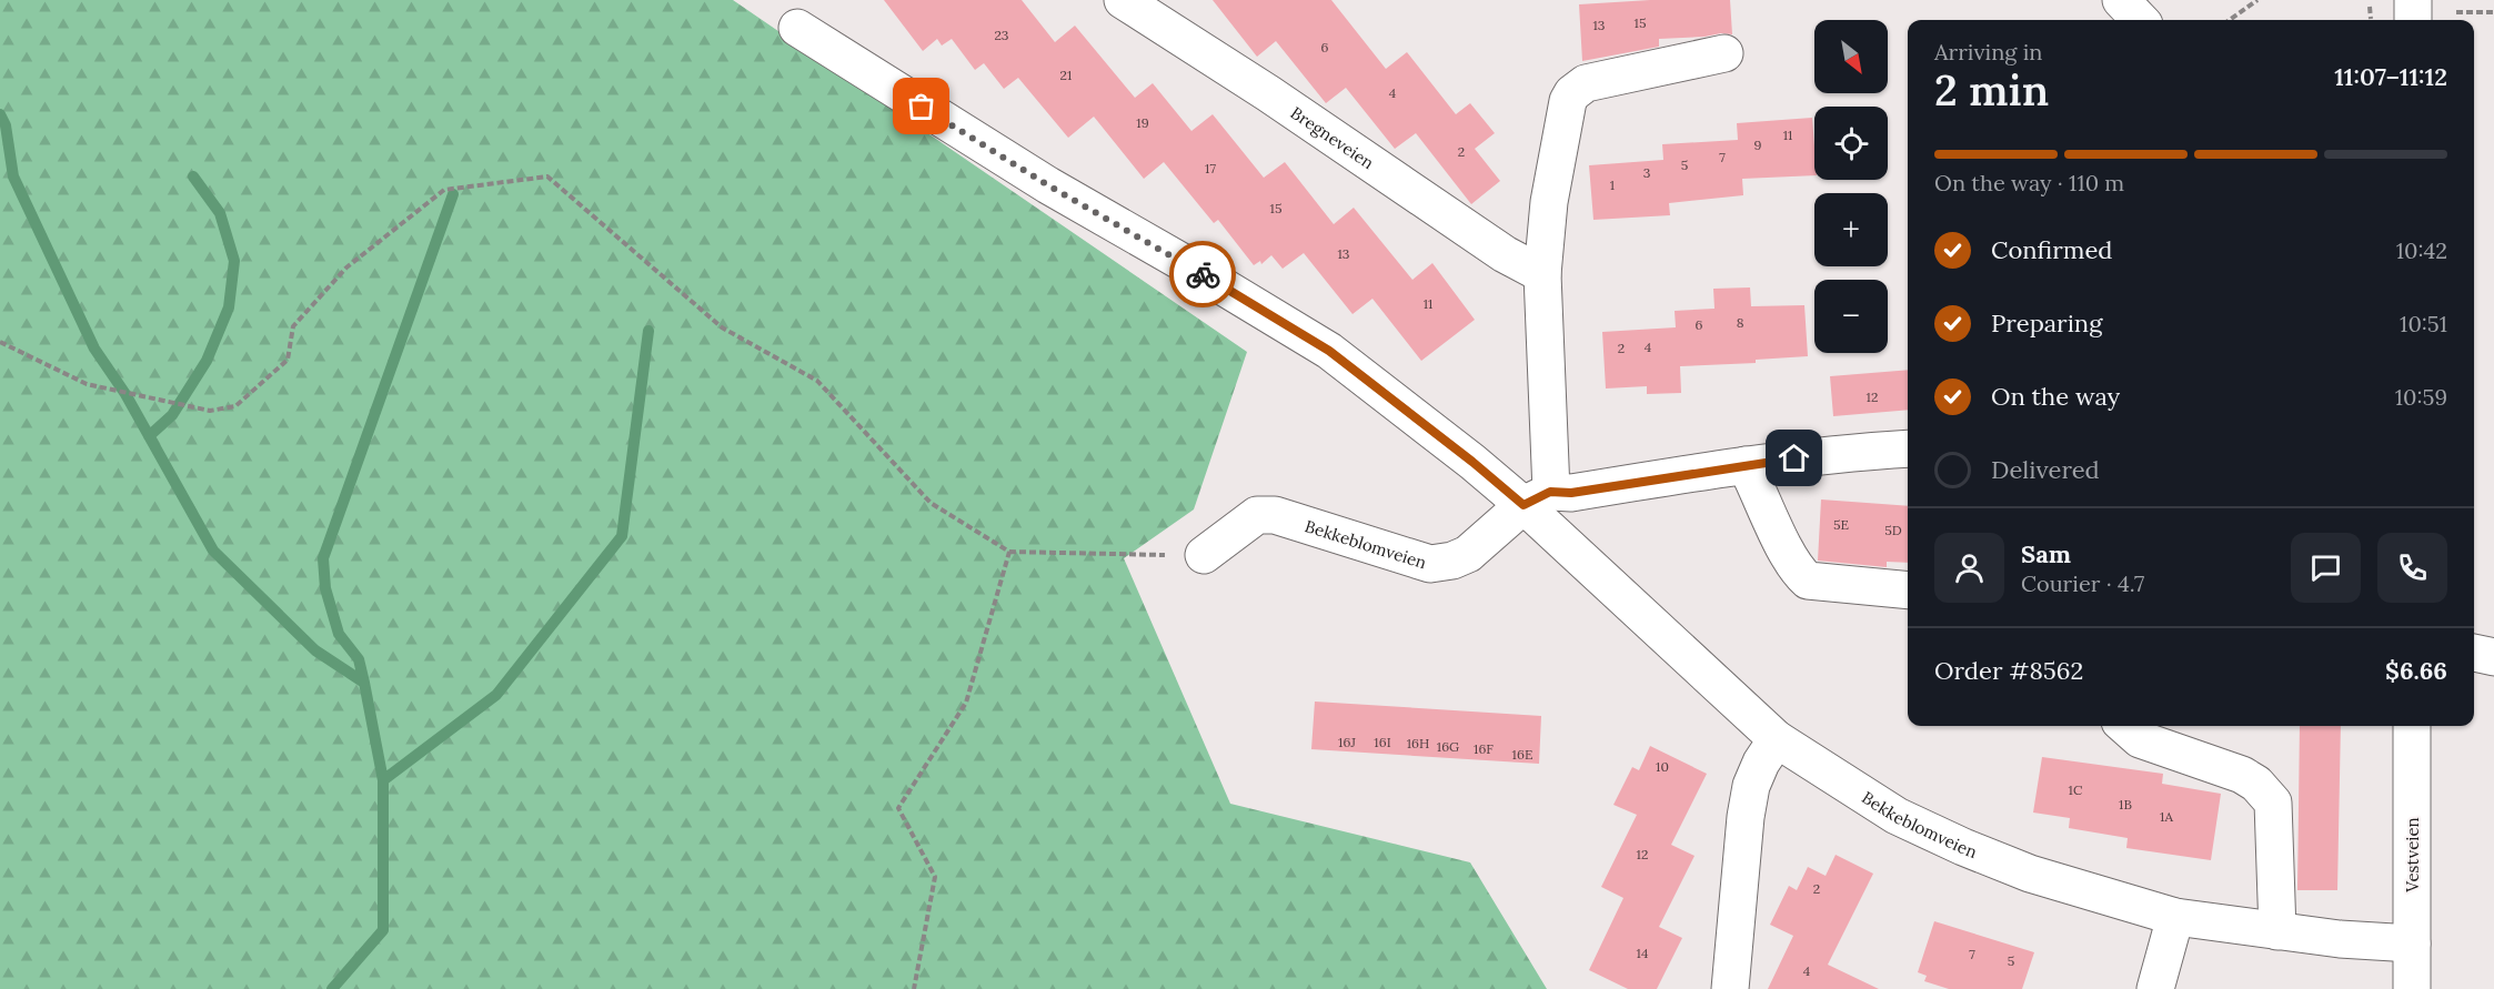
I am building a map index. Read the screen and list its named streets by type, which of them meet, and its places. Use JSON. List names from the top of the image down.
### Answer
{
  "streets": {
    "street": ["Bregneveien", "Bekkeblomveien", "Vestveien"]
  },
  "crossings": [
    ["Bekkeblomveien", "Vestveien"]
  ],
  "house_numbers": [
    "15",
    "13",
    "23",
    "6",
    "21",
    "4",
    "19",
    "11",
    "9",
    "2",
    "7",
    "5",
    "17",
    "3",
    "1",
    "15",
    "13",
    "11",
    "8",
    "6",
    "4",
    "2",
    "12",
    "5E",
    "5D",
    "16J",
    "16I",
    "16H",
    "16G",
    "16F",
    "16E",
    "10",
    "1C",
    "1B",
    "1A",
    "12",
    "2",
    "14",
    "7",
    "5",
    "4"
  ],
  "north": "bottom right",
  "page": {
    "map_buttons": ["+", "−"],
    "heading": ["2 min", "Arriving in", "11:07–11:12"],
    "panel": [
      "Sam",
      "Courier · 4.7",
      "Order #8562",
      "$6.66"
    ],
    "bar": "On the way · 110 m",
    "list": [
      ["Confirmed", "10:42"],
      ["Preparing", "10:51"],
      ["On the way", "10:59"],
      "Delivered"
    ]
  }
}
